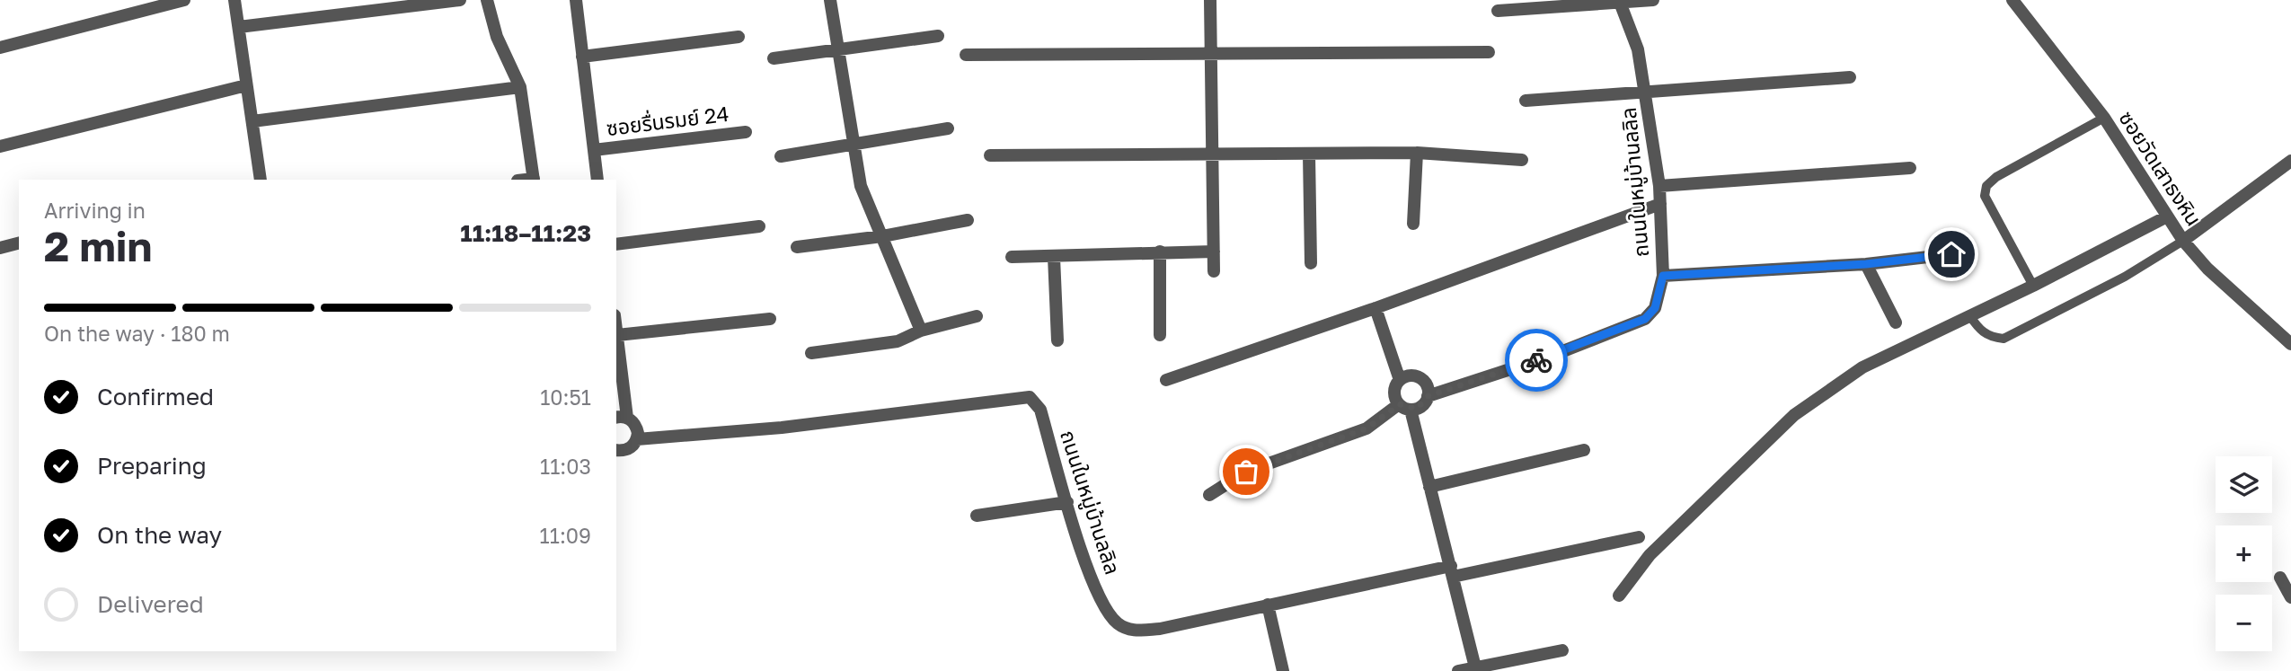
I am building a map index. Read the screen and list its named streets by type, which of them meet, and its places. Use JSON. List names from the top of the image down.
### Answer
{
  "streets": {
    "street": ["ซอยรื่นรมย์ 24", "ซอยวัดเสาธงหิน", "ถนนในหมู่บ้านลลิล"]
  },
  "page": {
    "heading": ["2 min", "Arriving in", "11:18–11:23"],
    "bar": "On the way · 180 m",
    "list": [
      ["Confirmed", "10:51"],
      ["Preparing", "11:03"],
      ["On the way", "11:09"],
      "Delivered"
    ],
    "map_buttons": ["+", "−"]
  }
}
